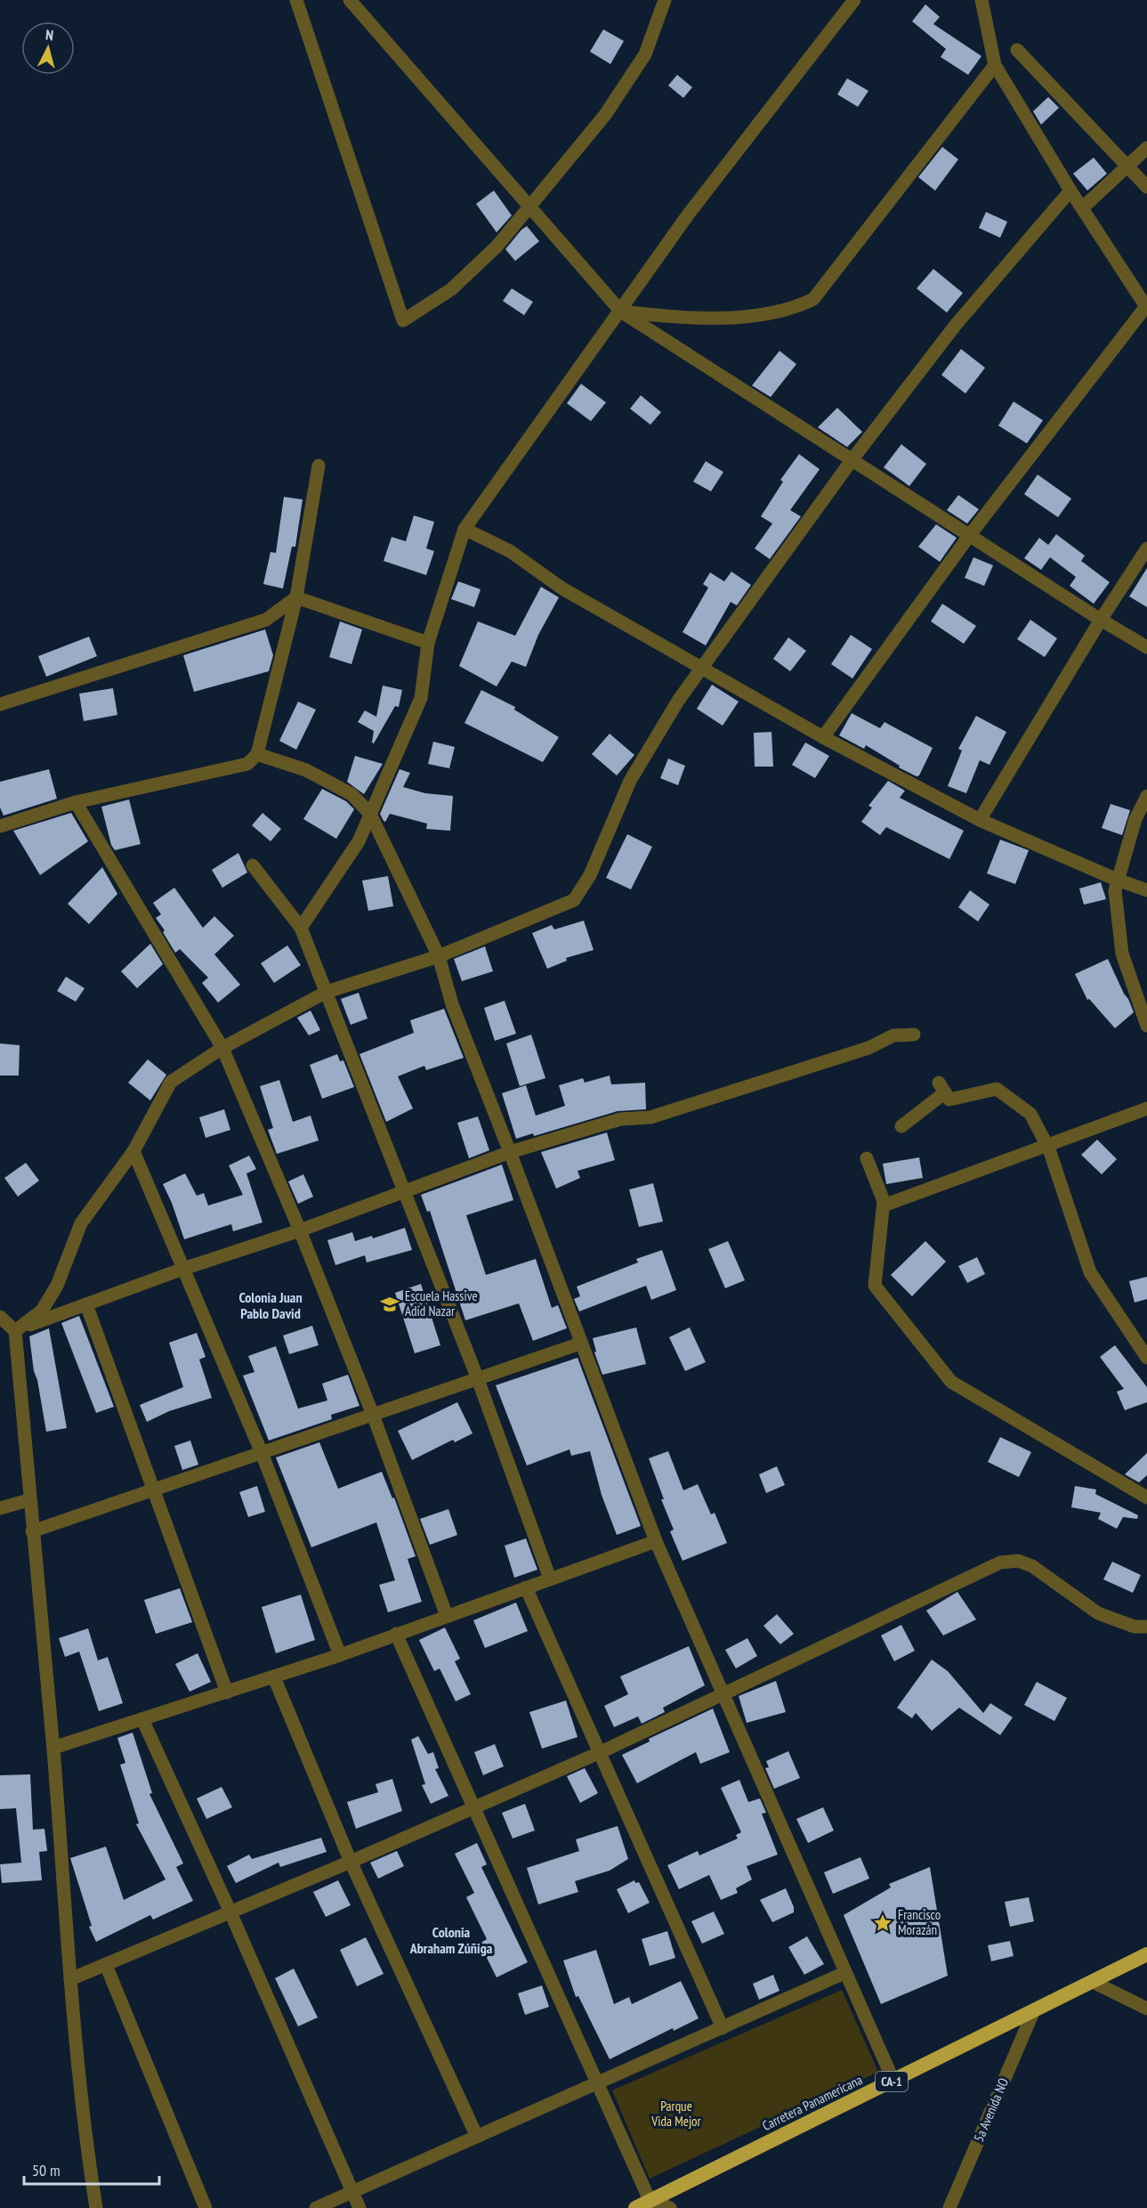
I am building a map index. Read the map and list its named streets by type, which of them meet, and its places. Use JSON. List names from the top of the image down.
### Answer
{
  "streets": {
    "highway": ["CA-1", "Carretera Panamericana"],
    "street": ["5a Avenida NO"]
  },
  "crossings": [
    ["Carretera Panamericana", "5a Avenida NO"]
  ],
  "districts": ["Colonia Juan Pablo David", "Colonia Abraham Zúñiga"],
  "parks": ["Parque Vida Mejor"],
  "places": {
    "school or university": ["Escuela Hassive Adid Nazar"],
    "place": ["Francisco Morazán"]
  },
  "scale_bar": "50 m",
  "north": "top"
}
